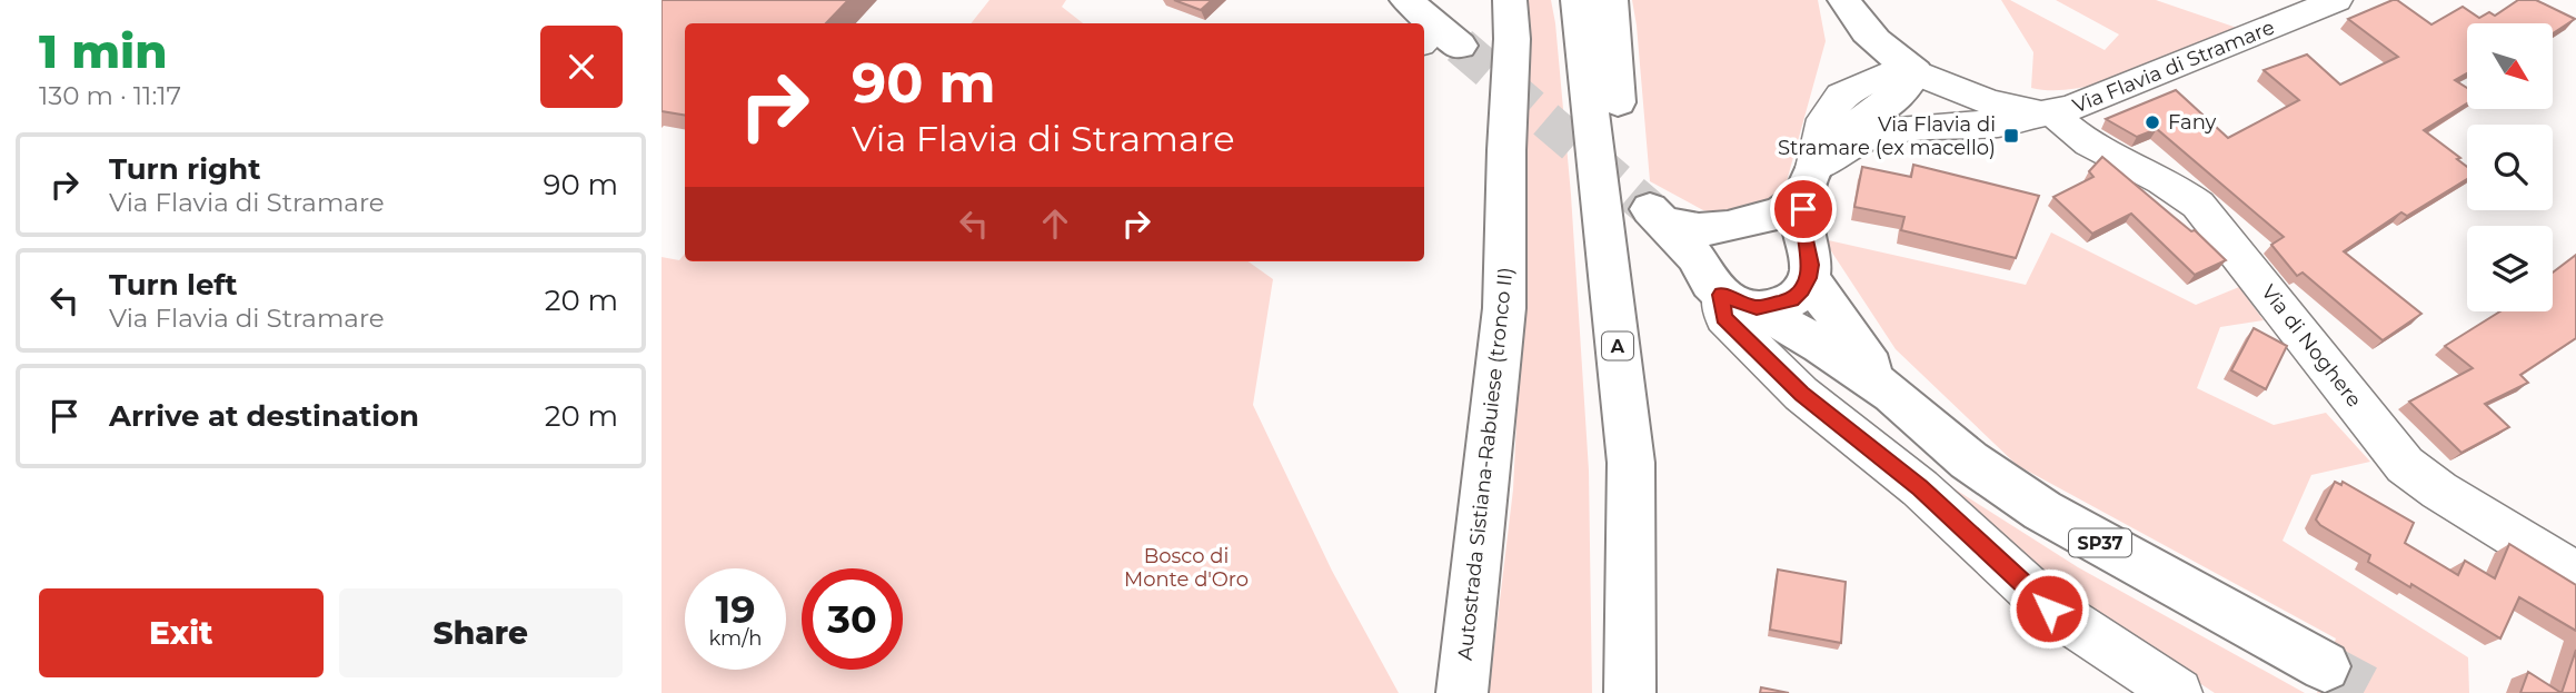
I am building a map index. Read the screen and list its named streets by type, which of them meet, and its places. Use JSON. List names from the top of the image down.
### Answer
{
  "streets": {
    "main road": ["A", "Autostrada Sistiana-Rabuiese (tronco II)", "SP37"],
    "street": ["Via Flavia di Stramare", "Via di Noghere"]
  },
  "crossings": [
    ["Via Flavia di Stramare", "Via di Noghere"]
  ],
  "parks": ["Bosco di Monte d'Oro"],
  "places": {
    "other": ["Fany"],
    "transit": ["Via Flavia di Stramare (ex macello)"]
  },
  "north": "bottom right",
  "page": {
    "heading": ["1 min", "130 m · 11:17"],
    "turn": ["90 m", "Via Flavia di Stramare"],
    "list": [
      {
        "name": "Turn right",
        "note": "Via Flavia di Stramare",
        "value": "90 m"
      },
      {
        "name": "Turn left",
        "note": "Via Flavia di Stramare",
        "value": "20 m"
      },
      {
        "name": "Arrive at destination",
        "value": "20 m"
      }
    ],
    "speed": "19 km/h",
    "limit": "30",
    "buttons": ["Exit", "Share"]
  }
}
